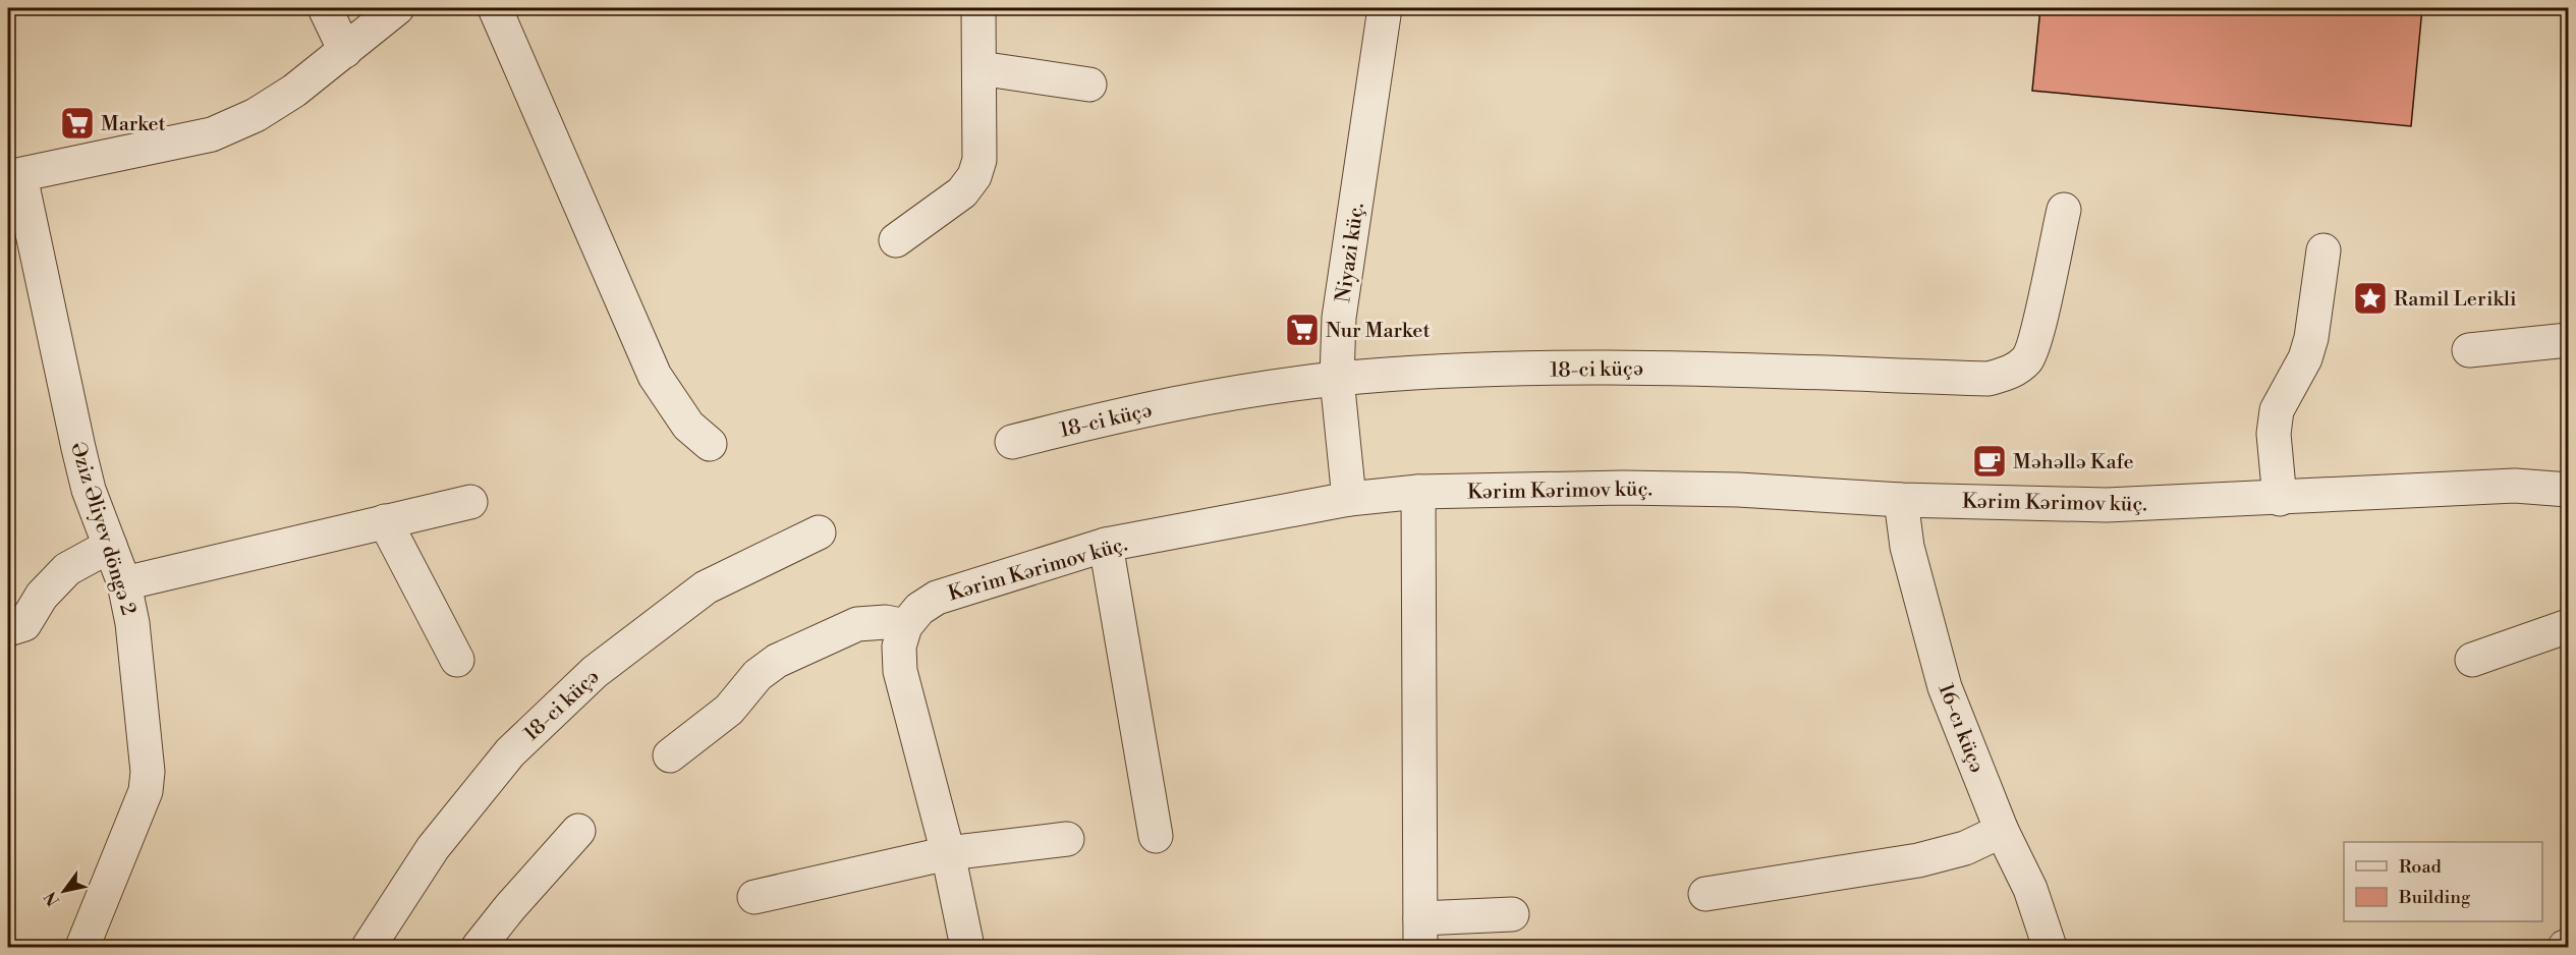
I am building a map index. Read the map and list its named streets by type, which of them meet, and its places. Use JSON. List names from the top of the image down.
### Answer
{
  "streets": {
    "street": [
      "Niyazi küç.",
      "18-ci küçə",
      "Kərim Kərimov küç.",
      "Əziz Əliyev döngə 2",
      "16-cı küçə"
    ]
  },
  "crossings": [
    ["Niyazi küç.", "18-ci küçə"],
    ["Niyazi küç.", "Kərim Kərimov küç."],
    ["Kərim Kərimov küç.", "16-cı küçə"]
  ],
  "places": {
    "supermarket": ["Market", "Nur Market"],
    "place": ["Ramil Lerikli"],
    "cafe": ["Məhəllə Kafe"]
  },
  "legend": ["Road", "Building"],
  "north": "bottom left"
}
